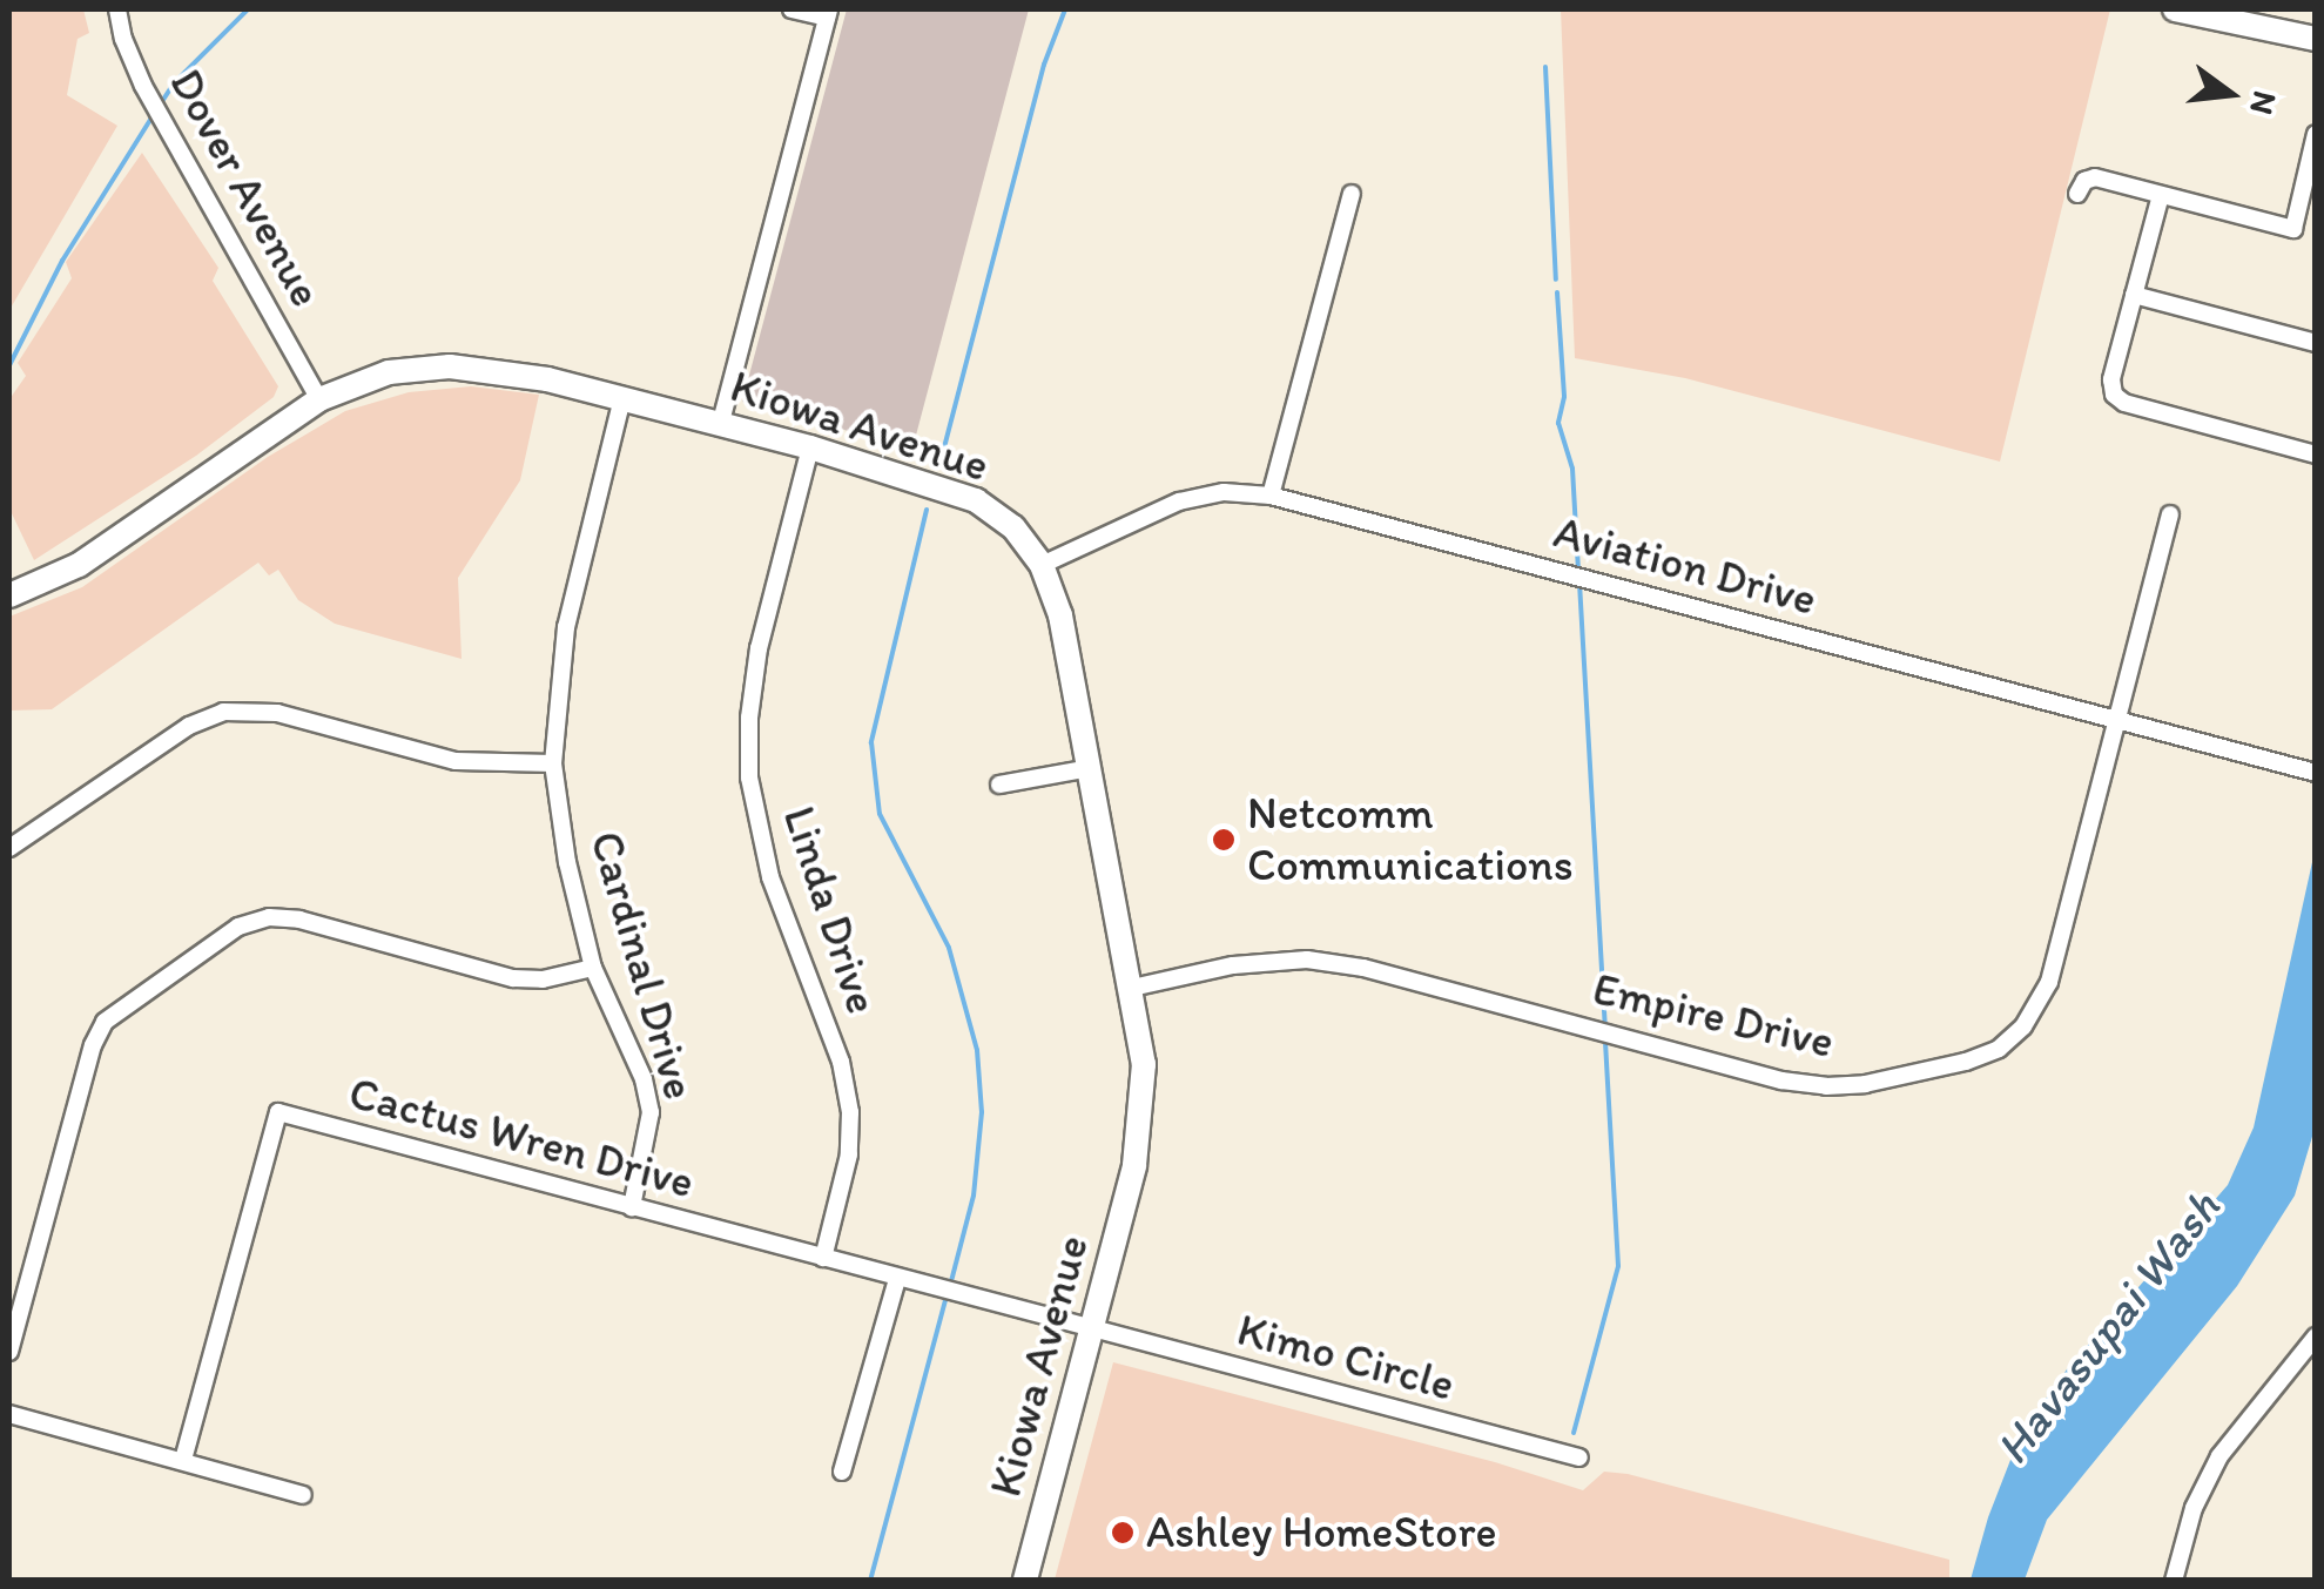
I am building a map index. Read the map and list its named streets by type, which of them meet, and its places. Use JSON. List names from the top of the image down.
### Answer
{
  "streets": {
    "street": [
      "Dover Avenue",
      "Kiowa Avenue",
      "Aviation Drive",
      "Linda Drive",
      "Cardinal Drive",
      "Empire Drive",
      "Cactus Wren Drive",
      "Kimo Circle"
    ]
  },
  "crossings": [
    ["Dover Avenue", "Kiowa Avenue"],
    ["Kiowa Avenue", "Aviation Drive"],
    ["Kiowa Avenue", "Linda Drive"],
    ["Kiowa Avenue", "Cardinal Drive"],
    ["Kiowa Avenue", "Empire Drive"],
    ["Kiowa Avenue", "Cactus Wren Drive"],
    ["Kiowa Avenue", "Kimo Circle"],
    ["Aviation Drive", "Empire Drive"],
    ["Linda Drive", "Cactus Wren Drive"],
    ["Cardinal Drive", "Cactus Wren Drive"],
    ["Cactus Wren Drive", "Kimo Circle"]
  ],
  "water": ["Havasupai Wash"],
  "places": ["Netcomm Communications", "Ashley HomeStore"],
  "north": "right"
}
